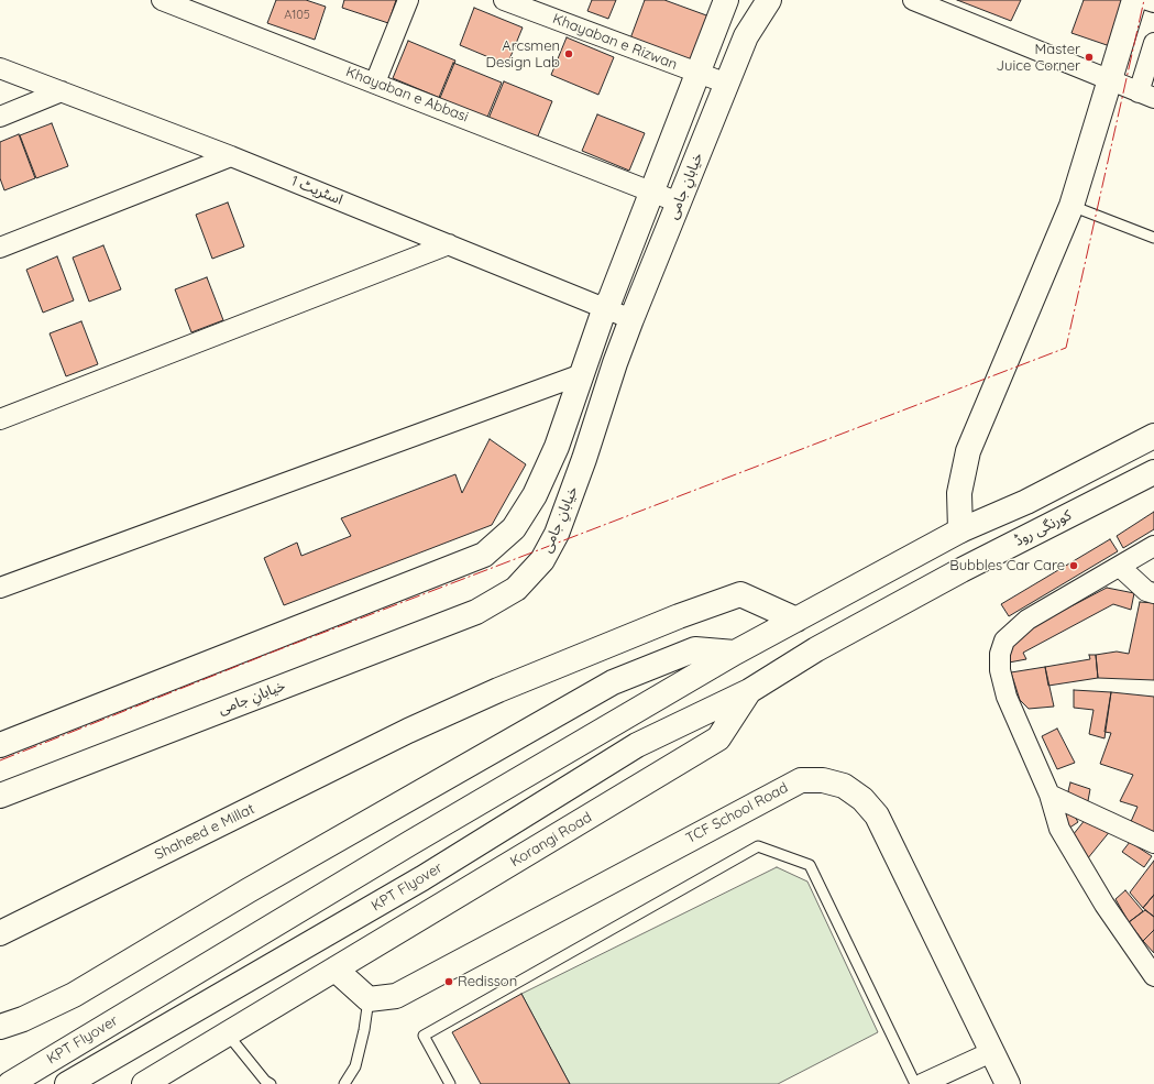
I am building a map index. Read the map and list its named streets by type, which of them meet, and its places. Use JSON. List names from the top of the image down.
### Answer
{
  "streets": {
    "main road": [
      "خیابانِ جامی",
      "کورنگی روڈ",
      "TCF School Road",
      "Shaheed e Millat",
      "Korangi Road",
      "KPT Flyover"
    ],
    "street": ["Khayaban e Rizwan", "Khayaban e Abbasi", "اسٹریٹ 1"]
  },
  "crossings": [
    ["Khayaban e Rizwan", "خیابانِ جامی"],
    ["Khayaban e Abbasi", "خیابانِ جامی"],
    ["خیابانِ جامی", "اسٹریٹ 1"],
    ["کورنگی روڈ", "Korangi Road"],
    ["کورنگی روڈ", "KPT Flyover"],
    ["Shaheed e Millat", "KPT Flyover"],
    ["Korangi Road", "KPT Flyover"]
  ],
  "places": [
    "Arcsmen Design Lab",
    "Master Juice Corner",
    "Bubbles Car Care",
    "Redisson"
  ],
  "house_numbers": ["A105"]
}
